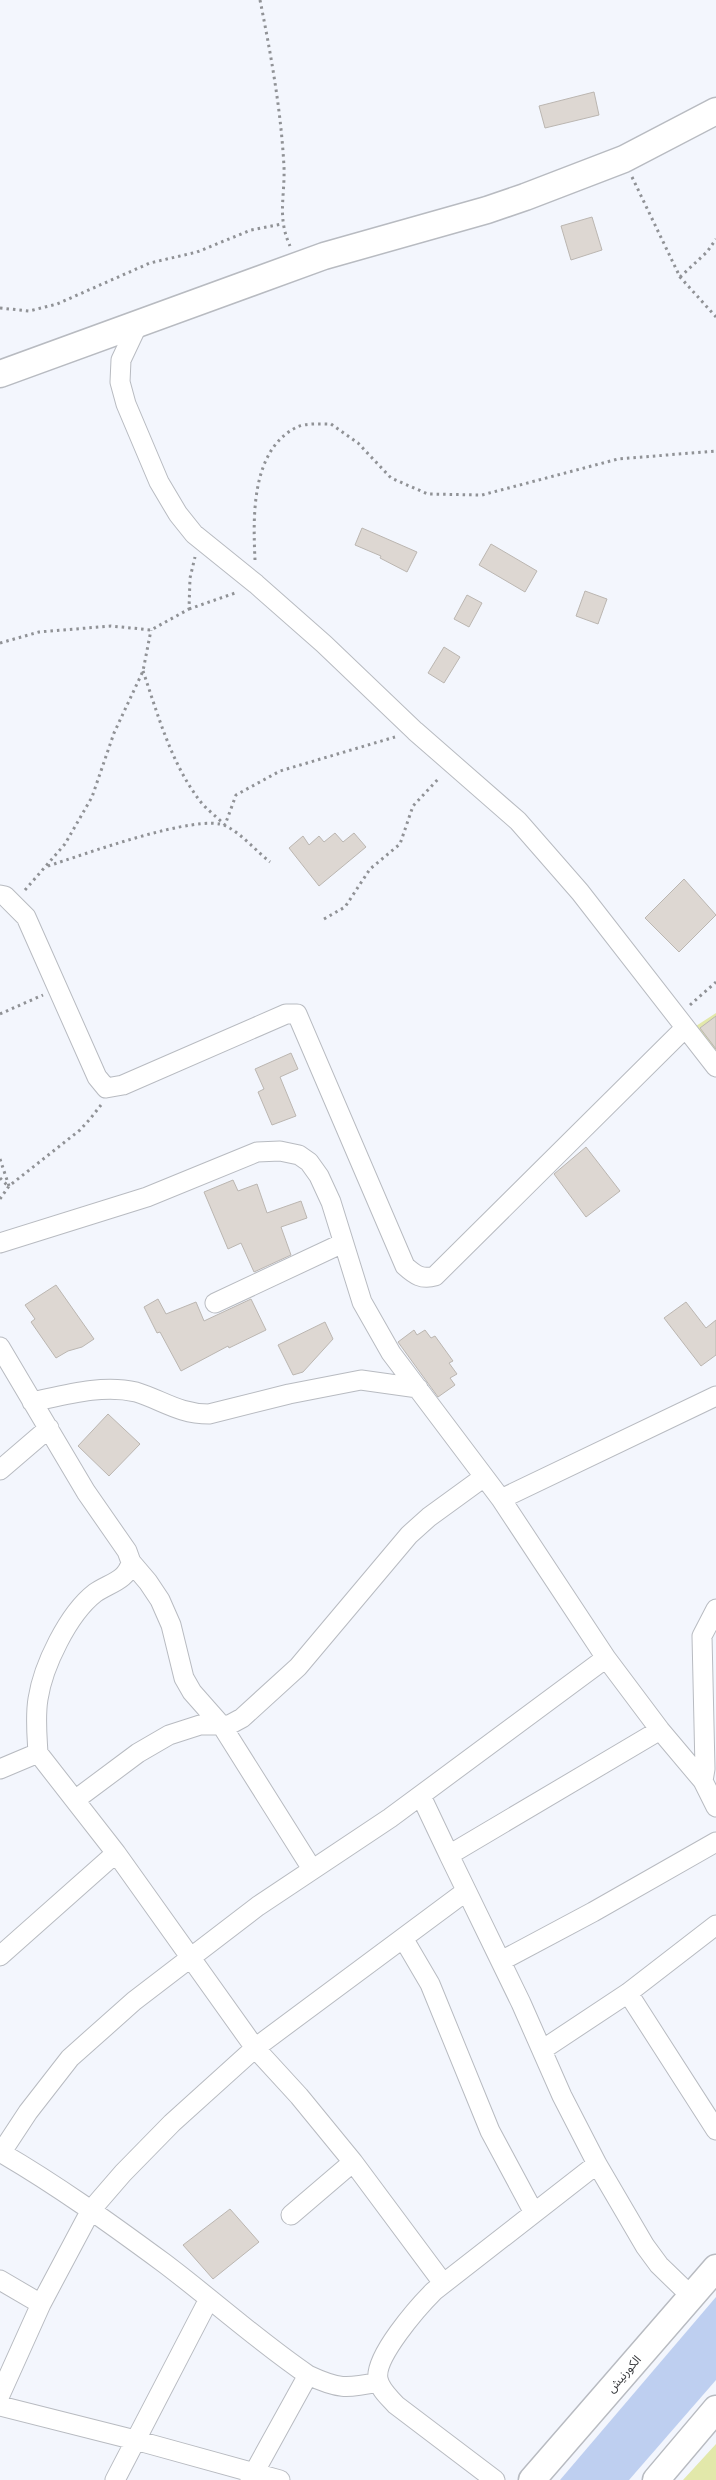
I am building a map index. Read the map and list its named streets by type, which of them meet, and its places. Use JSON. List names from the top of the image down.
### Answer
{
  "streets": {
    "street": ["الكورنيش"]
  }
}
